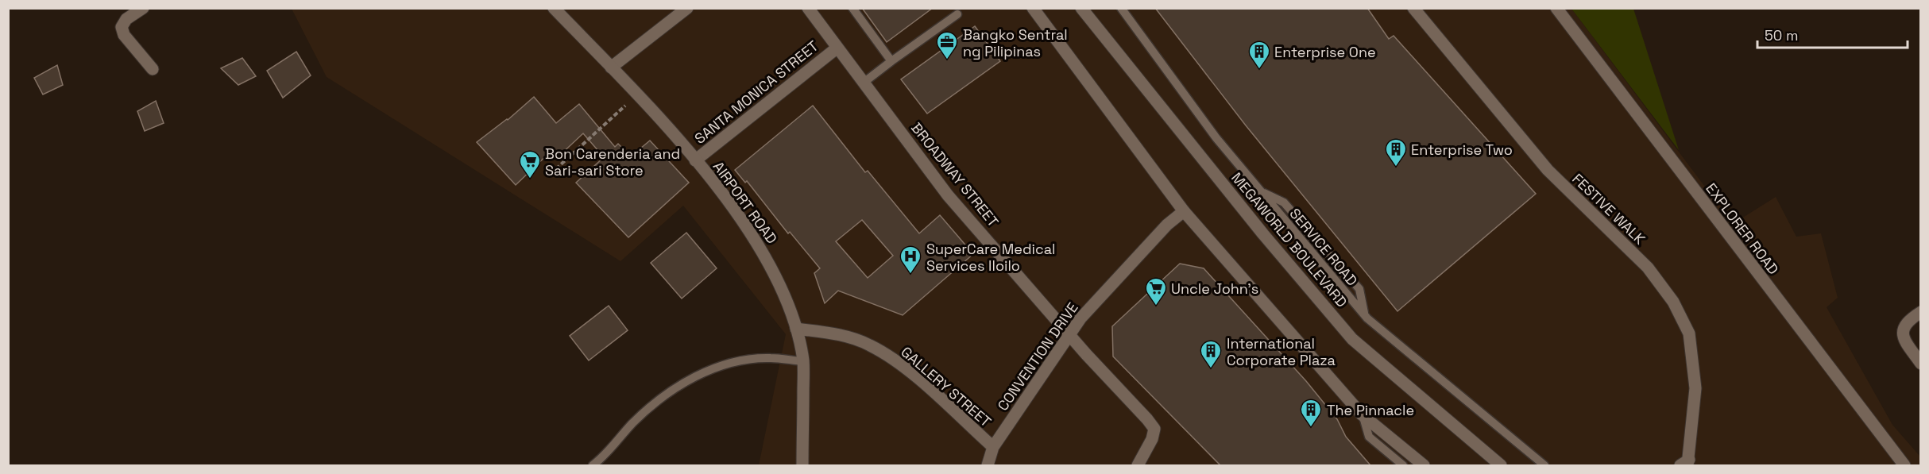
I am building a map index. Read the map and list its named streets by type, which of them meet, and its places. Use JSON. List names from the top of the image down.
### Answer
{
  "streets": {
    "street": [
      "SANTA MONICA STREET",
      "BROADWAY STREET",
      "AIRPORT ROAD",
      "FESTIVE WALK",
      "EXPLORER ROAD",
      "MEGAWORLD BOULEVARD",
      "CONVENTION DRIVE",
      "GALLERY STREET"
    ],
    "lane": ["SERVICE ROAD"]
  },
  "crossings": [
    ["SANTA MONICA STREET", "BROADWAY STREET"],
    ["SANTA MONICA STREET", "AIRPORT ROAD"],
    ["BROADWAY STREET", "CONVENTION DRIVE"],
    ["AIRPORT ROAD", "GALLERY STREET"],
    ["CONVENTION DRIVE", "GALLERY STREET"]
  ],
  "places": {
    "office": ["Bangko Sentral ng Pilipinas"],
    "building": [
      "Enterprise One",
      "Enterprise Two",
      "International Corporate Plaza",
      "The Pinnacle"
    ],
    "supermarket": ["Bon Carenderia and Sari-sari Store", "Uncle John's"],
    "hospital": ["SuperCare Medical Services Iloilo"]
  },
  "scale_bar": "50 m"
}
